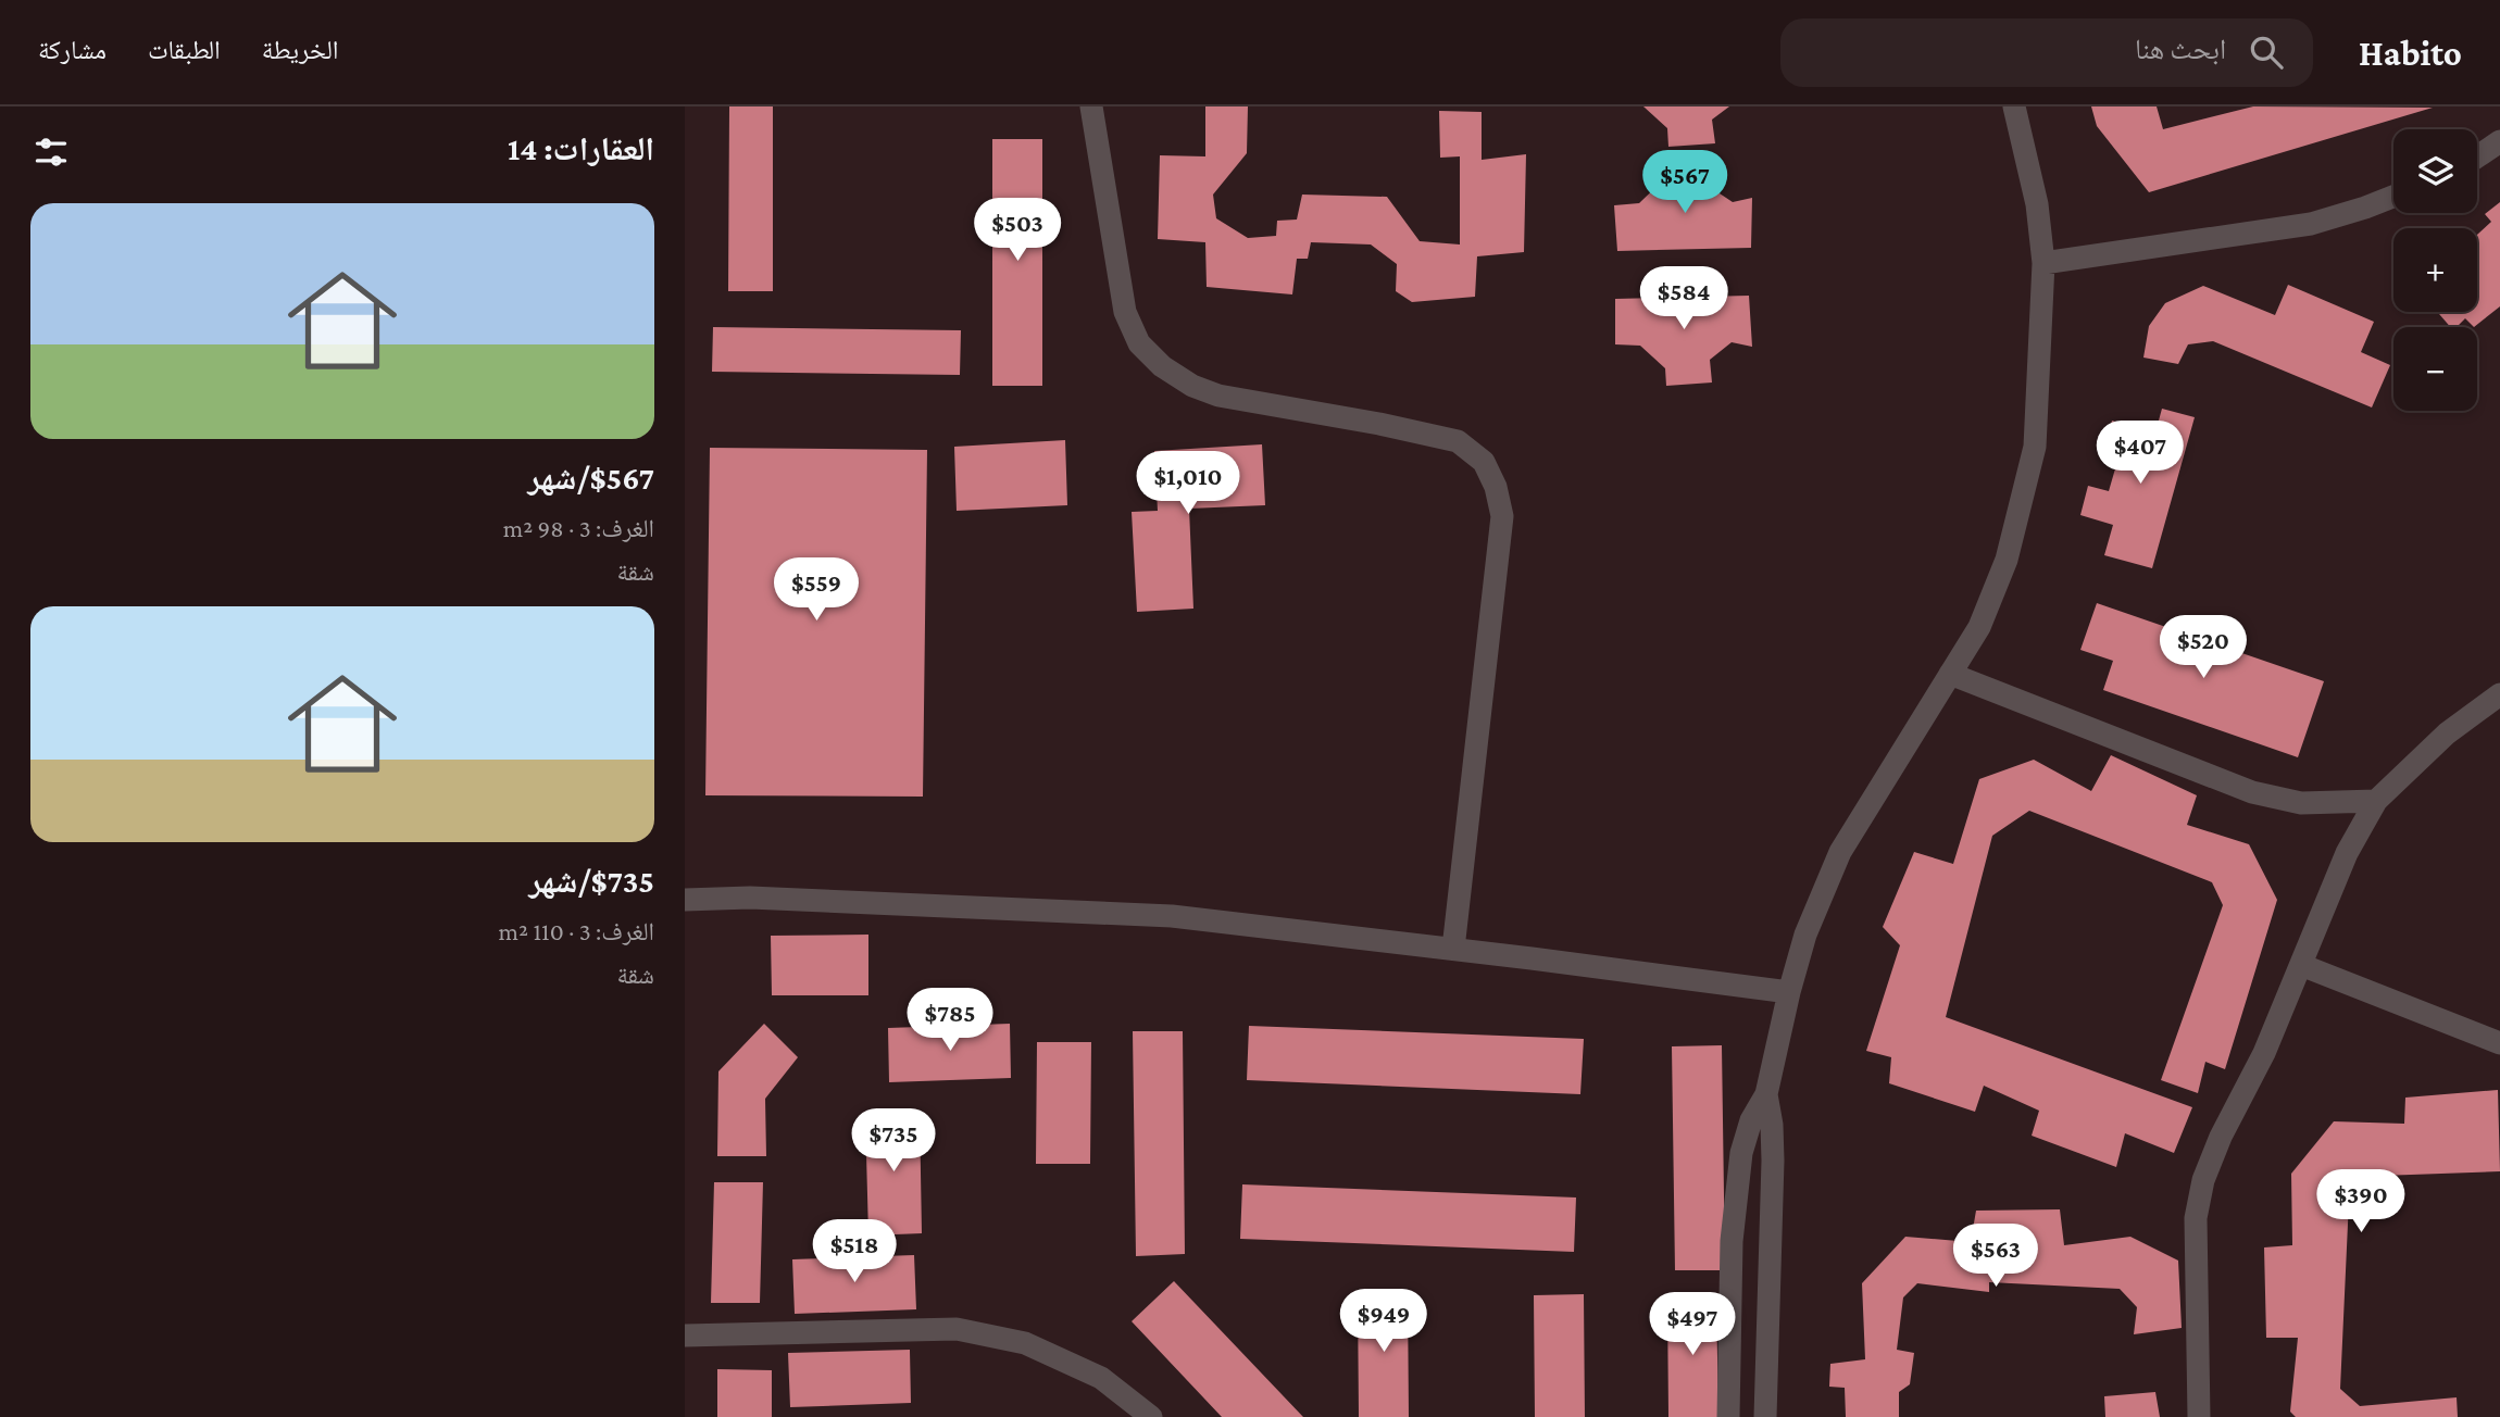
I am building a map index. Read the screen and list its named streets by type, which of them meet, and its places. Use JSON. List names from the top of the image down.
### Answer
{
  "page": {
    "header": "Habito",
    "search": "ابحث هنا",
    "nav": ["الخريطة", "الطبقات", "مشاركة"],
    "heading": "العقارات: 14",
    "map_buttons": ["+", "−"],
    "price": [
      "$567",
      "$503",
      "$584",
      "$407",
      "$1,010",
      "$559",
      "$520",
      "$785",
      "$735",
      "$390",
      "$518",
      "$563",
      "$949",
      "$497"
    ],
    "list": [
      {
        "name": "$567/شهر",
        "note": "الغرف: 3 · 98 m² · شقة"
      },
      {
        "name": "$735/شهر",
        "note": "الغرف: 3 · 110 m² · شقة"
      }
    ]
  }
}
